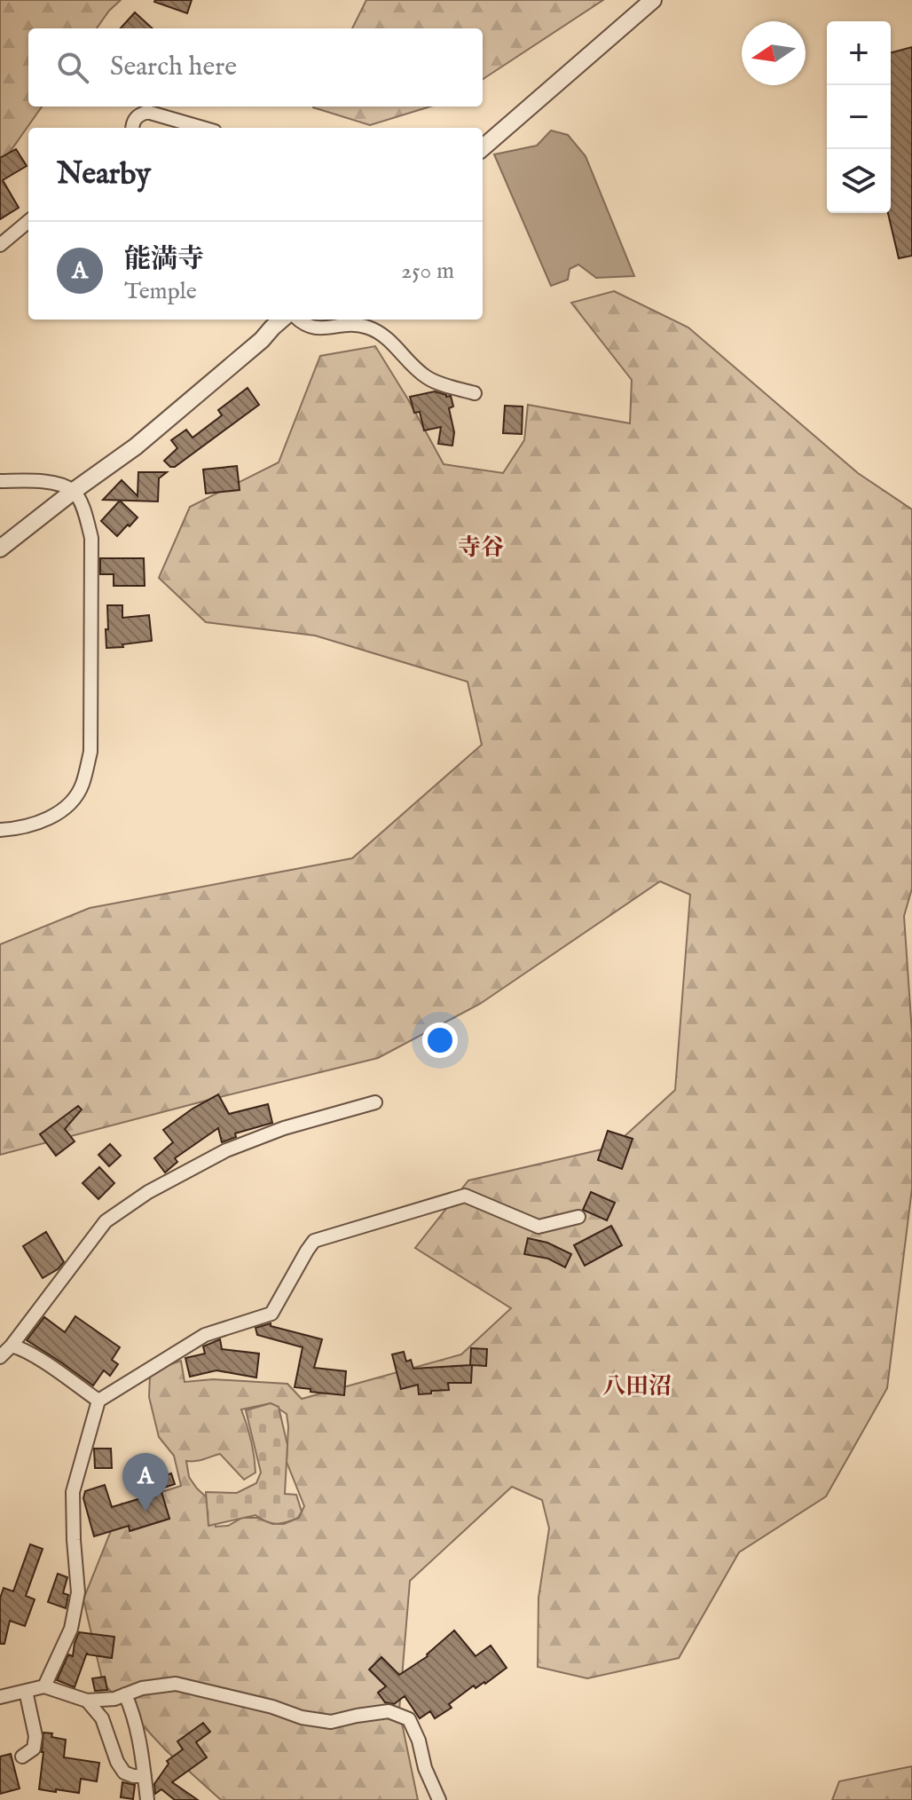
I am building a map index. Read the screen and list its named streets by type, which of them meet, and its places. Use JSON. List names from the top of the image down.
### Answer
{
  "districts": ["寺谷", "八田沼"],
  "north": "left",
  "page": {
    "map_buttons": ["+", "−"],
    "search": "Search here",
    "heading": "Nearby",
    "list": [
      {
        "mark": "A",
        "name": "能満寺",
        "note": "Temple",
        "value": "250 m"
      }
    ],
    "pins": "A"
  }
}
